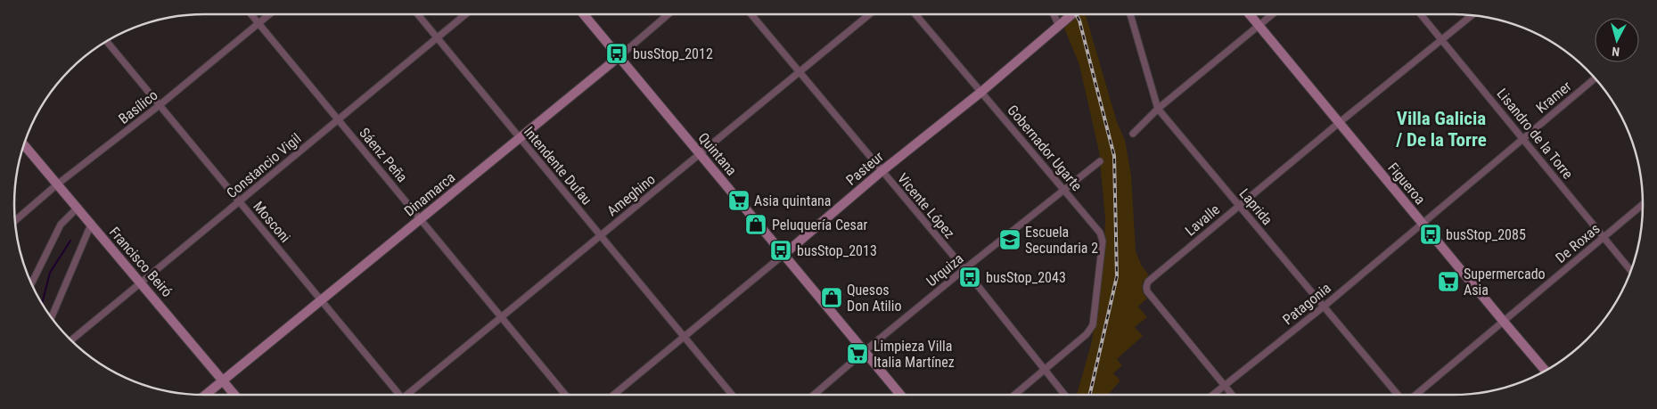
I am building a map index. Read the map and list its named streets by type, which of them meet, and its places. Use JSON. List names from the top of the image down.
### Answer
{
  "streets": {
    "street": [
      "Kramer",
      "Basílico",
      "Lisandro de la Torre",
      "Gobernador Ugarte",
      "Quintana",
      "Sáenz Peña",
      "Constancio Vigil",
      "Intendente Dufau",
      "Pasteur",
      "Figueroa",
      "Dinamarca",
      "Ameghino",
      "Vicente López",
      "Laprida",
      "Lavalle",
      "Mosconi",
      "De Roxas",
      "Francisco Beiró",
      "Urquiza",
      "Patagonia"
    ]
  },
  "crossings": [
    ["Kramer", "Lisandro de la Torre"],
    ["Kramer", "Figueroa"],
    ["Kramer", "Patagonia"],
    ["Basílico", "Sáenz Peña"],
    ["Basílico", "Mosconi"],
    ["Basílico", "Francisco Beiró"],
    ["Lisandro de la Torre", "Lavalle"],
    ["Lisandro de la Torre", "De Roxas"],
    ["Gobernador Ugarte", "Pasteur"],
    ["Gobernador Ugarte", "Vicente López"],
    ["Gobernador Ugarte", "Urquiza"],
    ["Quintana", "Pasteur"],
    ["Quintana", "Dinamarca"],
    ["Quintana", "Ameghino"],
    ["Quintana", "Urquiza"],
    ["Sáenz Peña", "Constancio Vigil"],
    ["Sáenz Peña", "Dinamarca"],
    ["Sáenz Peña", "Ameghino"],
    ["Constancio Vigil", "Intendente Dufau"],
    ["Constancio Vigil", "Mosconi"],
    ["Constancio Vigil", "Francisco Beiró"],
    ["Intendente Dufau", "Pasteur"],
    ["Intendente Dufau", "Dinamarca"],
    ["Intendente Dufau", "Ameghino"],
    ["Pasteur", "Vicente López"],
    ["Figueroa", "Lavalle"],
    ["Figueroa", "De Roxas"],
    ["Figueroa", "Patagonia"],
    ["Dinamarca", "Mosconi"],
    ["Dinamarca", "Francisco Beiró"],
    ["Ameghino", "Vicente López"],
    ["Vicente López", "Urquiza"],
    ["Laprida", "Lavalle"],
    ["Laprida", "Patagonia"],
    ["Lavalle", "Patagonia"]
  ],
  "districts": ["Villa Galicia / De la Torre"],
  "places": {
    "bus stop": [
      "busStop_2012",
      "busStop_2085",
      "busStop_2013",
      "busStop_2043"
    ],
    "supermarket": ["Asia quintana", "Supermercado Asia", "Limpieza Villa Italia Martínez"],
    "shop": ["Peluquería Cesar", "Quesos Don Atilio"],
    "school or university": ["Escuela Secundaria 2"]
  },
  "north": "bottom"
}
